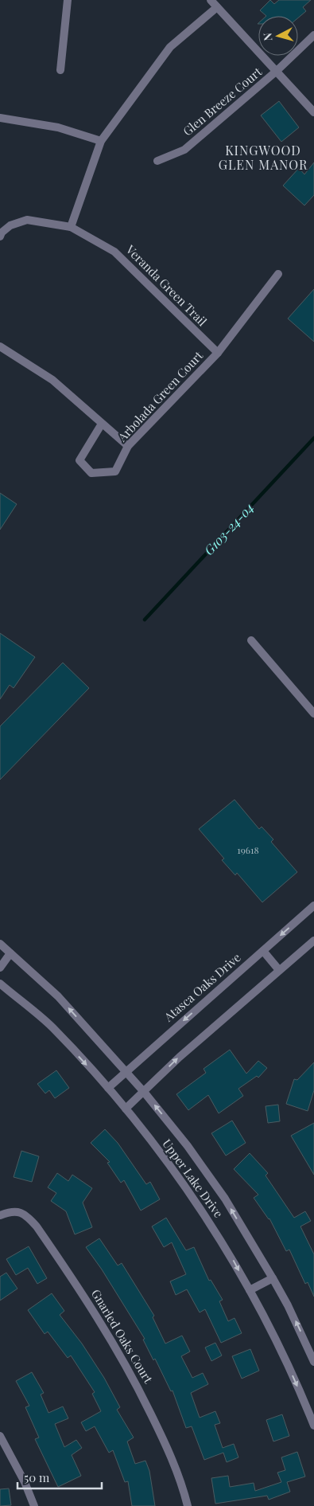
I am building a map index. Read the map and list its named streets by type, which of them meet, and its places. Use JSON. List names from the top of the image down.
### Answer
{
  "streets": {
    "street": [
      "Glen Breeze Court",
      "Veranda Green Trail",
      "Arbolada Green Court",
      "Atasca Oaks Drive",
      "Upper Lake Drive",
      "Gnarled Oaks Court"
    ]
  },
  "crossings": [
    ["Veranda Green Trail", "Arbolada Green Court"],
    ["Atasca Oaks Drive", "Upper Lake Drive"]
  ],
  "districts": ["KINGWOOD GLEN MANOR"],
  "water": ["G103-24-04"],
  "house_numbers": ["19618"],
  "scale_bar": "50 m",
  "north": "left"
}
